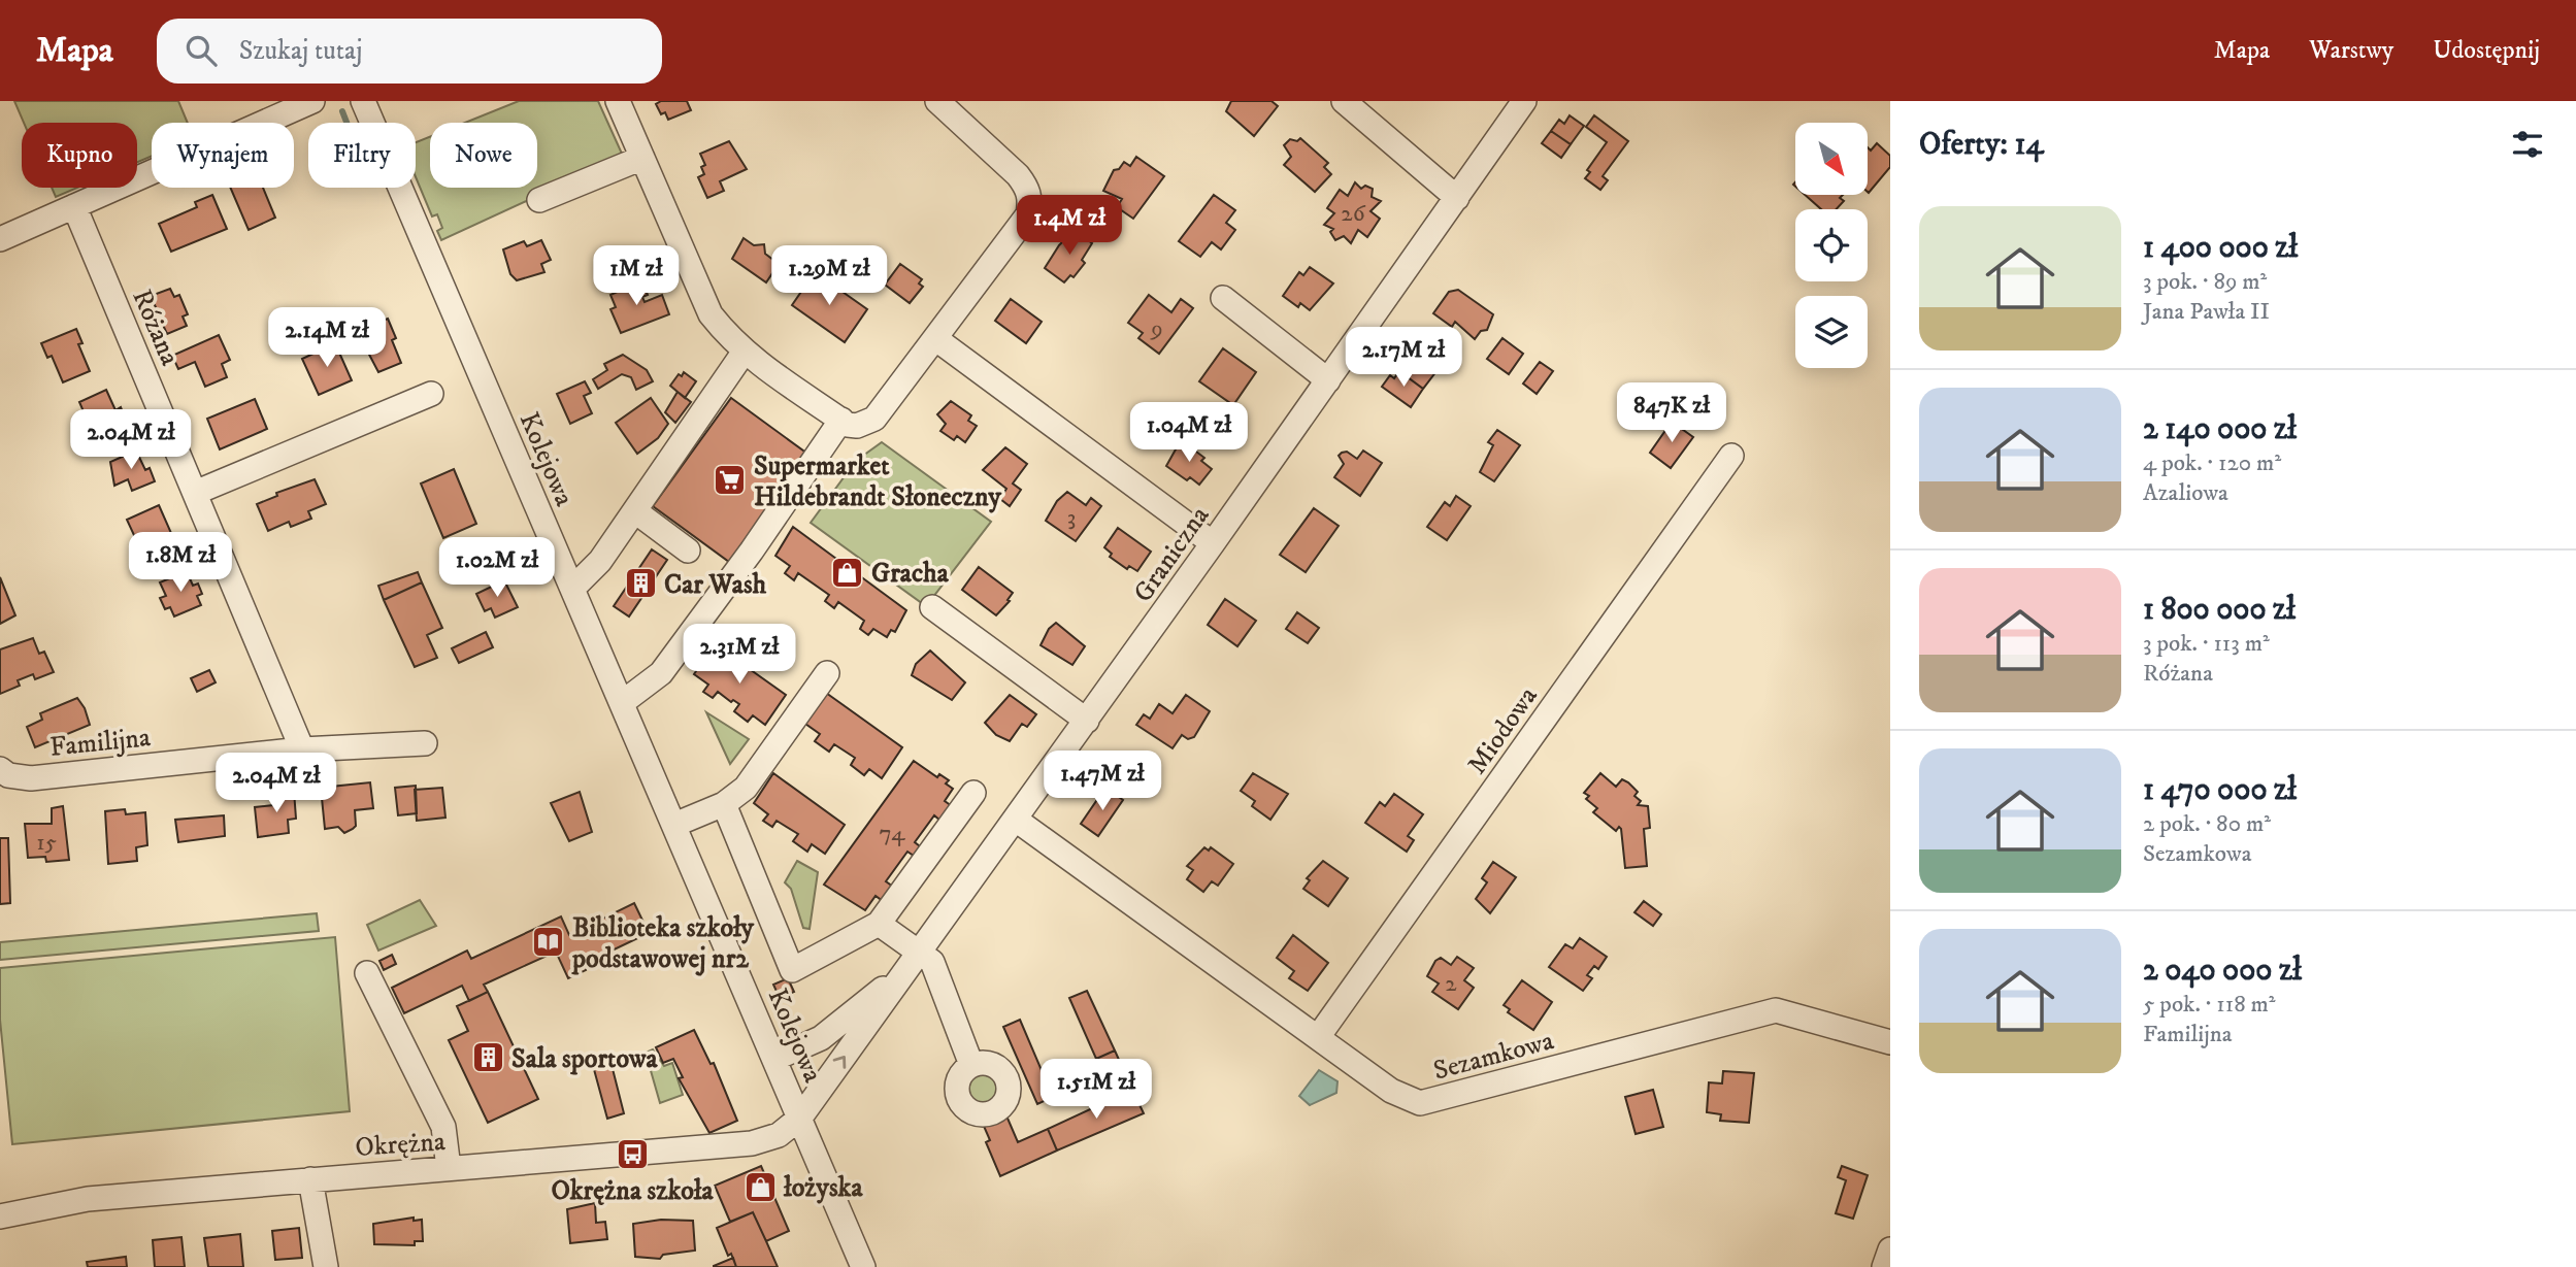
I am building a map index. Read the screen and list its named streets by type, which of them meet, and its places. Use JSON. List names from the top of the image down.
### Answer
{
  "streets": {
    "street": [
      "Różana",
      "Kolejowa",
      "Graniczna",
      "Miodowa",
      "Familijna",
      "Sezamkowa",
      "Okrężna"
    ]
  },
  "crossings": [
    ["Różana", "Familijna"],
    ["Kolejowa", "Graniczna"],
    ["Kolejowa", "Okrężna"],
    ["Graniczna", "Sezamkowa"],
    ["Graniczna", "Okrężna"],
    ["Miodowa", "Sezamkowa"]
  ],
  "places": {
    "supermarket": ["Supermarket Hildebrandt Słoneczny"],
    "shop": ["Gracha", "łożyska"],
    "building": ["Car Wash", "Sala sportowa"],
    "library": ["Biblioteka szkoły podstawowej nr2"],
    "bus stop": ["Okrężna szkoła"]
  },
  "house_numbers": [
    "26",
    "9",
    "3",
    "74",
    "15",
    "2"
  ],
  "north": "bottom right",
  "page": {
    "header": "Mapa",
    "search": "Szukaj tutaj",
    "nav": ["Mapa", "Warstwy", "Udostępnij"],
    "heading": "Oferty: 14",
    "chip": [
      "Kupno",
      "Wynajem",
      "Filtry",
      "Nowe"
    ],
    "list": [
      {
        "name": "1 400 000 zł",
        "note": "3 pok. · 89 m² · Jana Pawła II"
      },
      {
        "name": "2 140 000 zł",
        "note": "4 pok. · 120 m² · Azaliowa"
      },
      {
        "name": "1 800 000 zł",
        "note": "3 pok. · 113 m² · Różana"
      },
      {
        "name": "1 470 000 zł",
        "note": "2 pok. · 80 m² · Sezamkowa"
      },
      {
        "name": "2 040 000 zł",
        "note": "5 pok. · 118 m² · Familijna"
      }
    ],
    "price": [
      "1.4M zł",
      "1M zł",
      "1.29M zł",
      "2.14M zł",
      "2.17M zł",
      "847K zł",
      "1.04M zł",
      "2.04M zł",
      "1.8M zł",
      "1.02M zł",
      "2.31M zł",
      "1.47M zł",
      "2.04M zł",
      "1.51M zł"
    ]
  }
}
